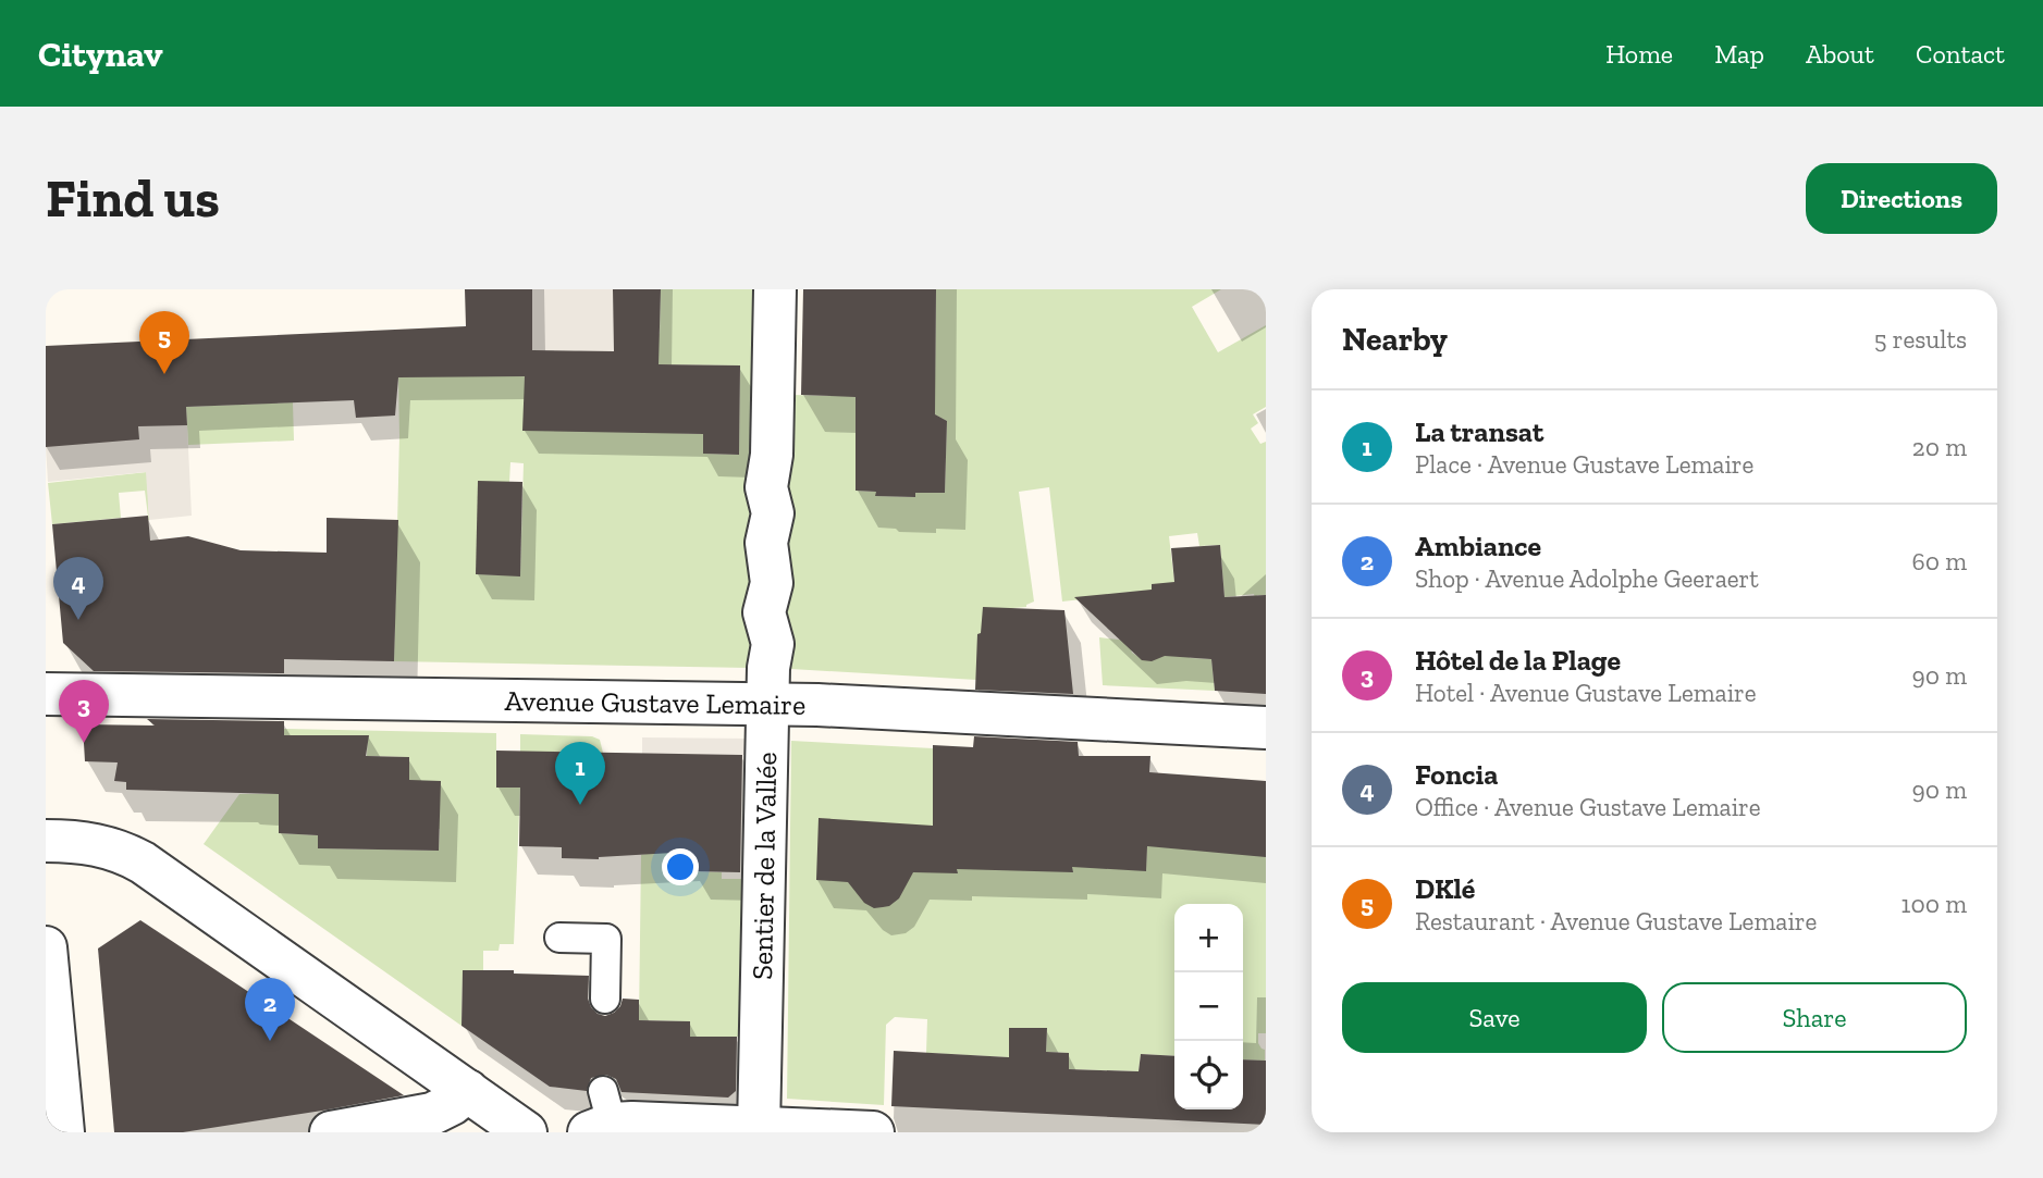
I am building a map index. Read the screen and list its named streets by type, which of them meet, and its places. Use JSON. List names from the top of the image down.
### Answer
{
  "streets": {
    "street": ["Avenue Gustave Lemaire", "Sentier de la Vallée"]
  },
  "crossings": [
    ["Avenue Gustave Lemaire", "Sentier de la Vallée"]
  ],
  "page": {
    "header": "Citynav",
    "nav": [
      "Home",
      "Map",
      "About",
      "Contact"
    ],
    "buttons": [
      "Directions",
      ["Save", "Share"]
    ],
    "title": "Find us",
    "heading": ["Nearby", "5 results"],
    "pins": [
      "5",
      "4",
      "3",
      "1",
      "2"
    ],
    "list": [
      {
        "mark": "1",
        "name": "La transat",
        "note": "Place · Avenue Gustave Lemaire",
        "value": "20 m"
      },
      {
        "mark": "2",
        "name": "Ambiance",
        "note": "Shop · Avenue Adolphe Geeraert",
        "value": "60 m"
      },
      {
        "mark": "3",
        "name": "Hôtel de la Plage",
        "note": "Hotel · Avenue Gustave Lemaire",
        "value": "90 m"
      },
      {
        "mark": "4",
        "name": "Foncia",
        "note": "Office · Avenue Gustave Lemaire",
        "value": "90 m"
      },
      {
        "mark": "5",
        "name": "DKlé",
        "note": "Restaurant · Avenue Gustave Lemaire",
        "value": "100 m"
      }
    ],
    "map_buttons": ["+", "−"]
  }
}
